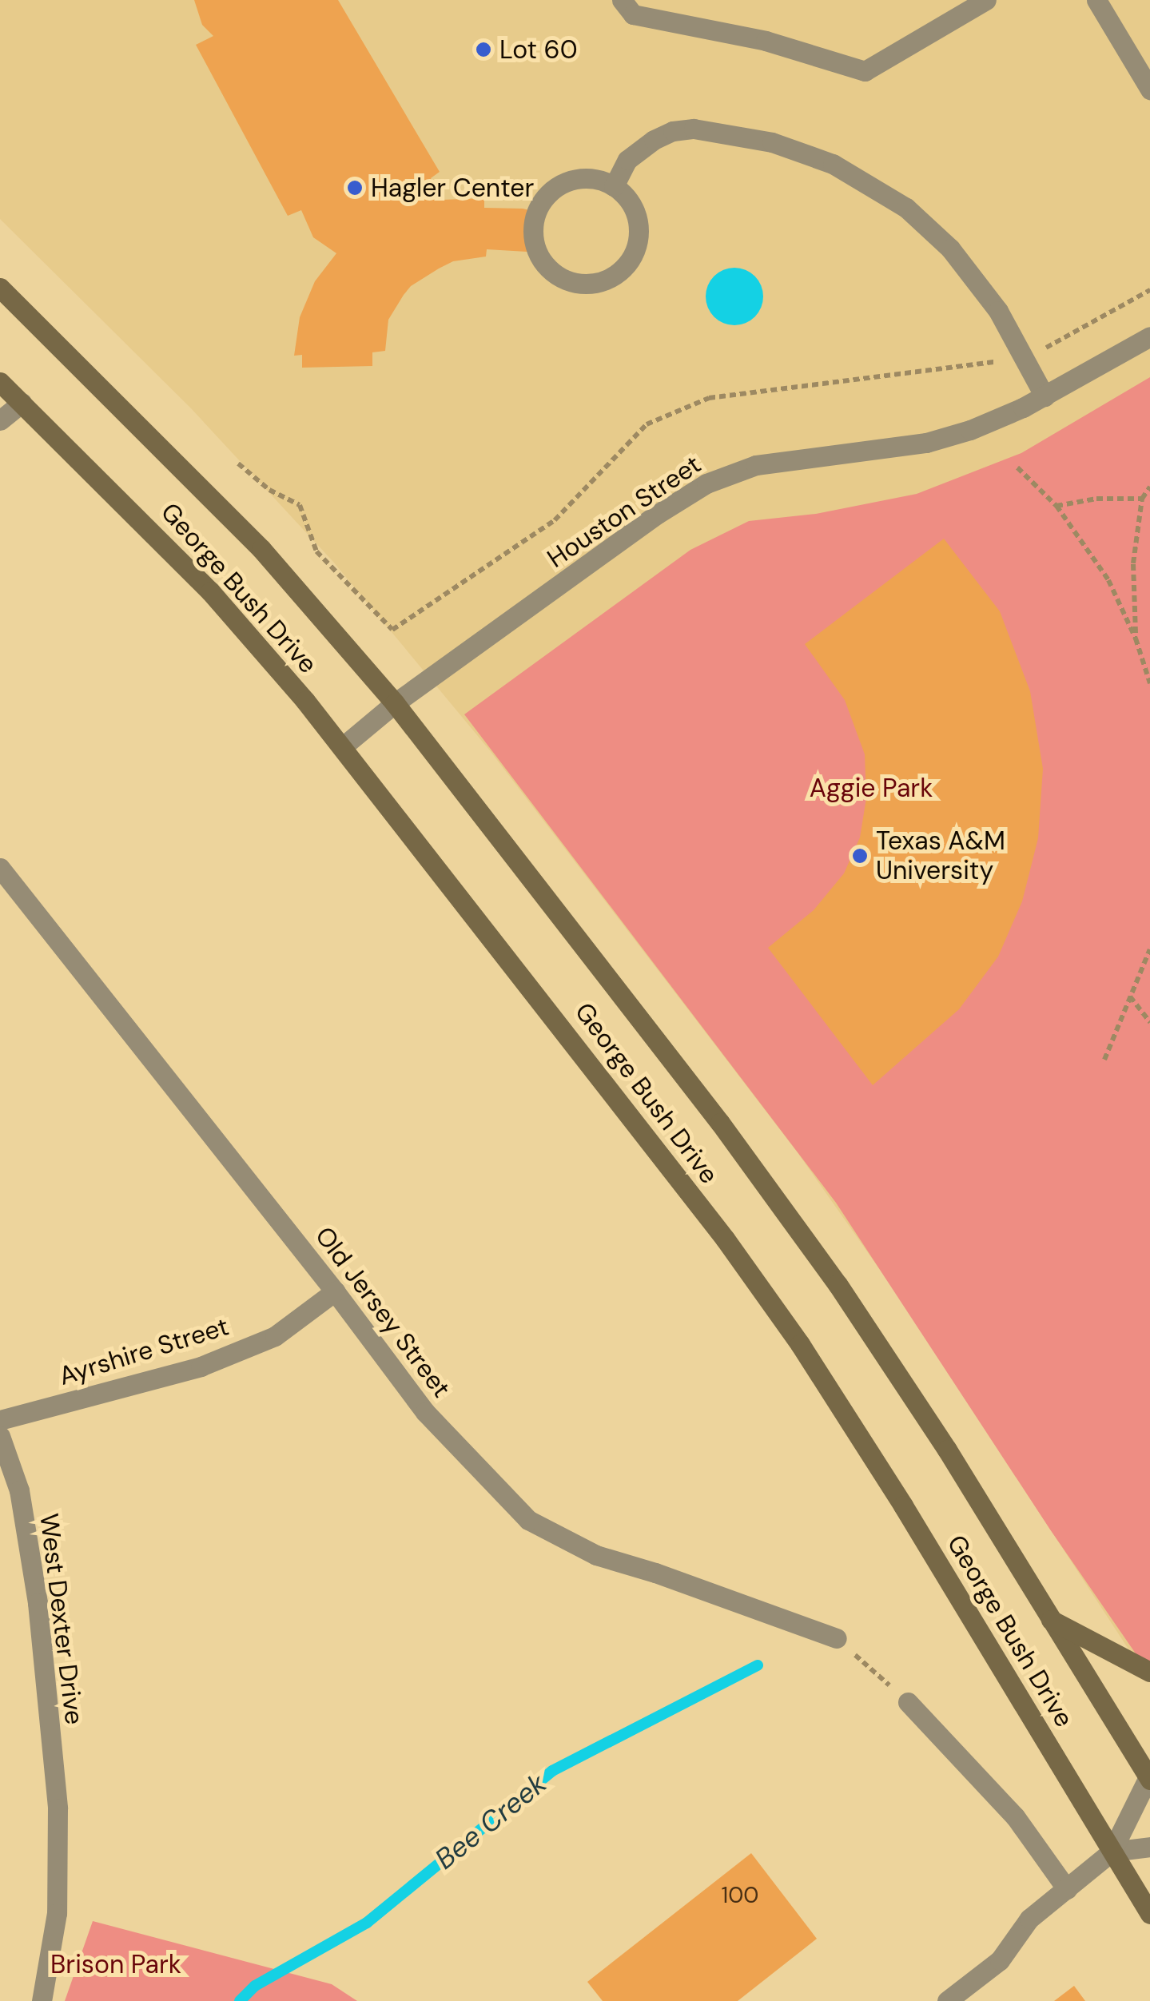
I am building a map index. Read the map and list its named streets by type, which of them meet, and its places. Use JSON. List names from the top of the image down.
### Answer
{
  "streets": {
    "main road": ["George Bush Drive"],
    "street": [
      "Houston Street",
      "Old Jersey Street",
      "Ayrshire Street",
      "West Dexter Drive"
    ]
  },
  "crossings": [
    ["Houston Street", "George Bush Drive"],
    ["Old Jersey Street", "Ayrshire Street"]
  ],
  "water": ["Bee Creek"],
  "parks": ["Aggie Park", "Brison Park"],
  "places": ["Lot 60", "Hagler Center", "Texas A&M University"],
  "house_numbers": ["100"]
}
